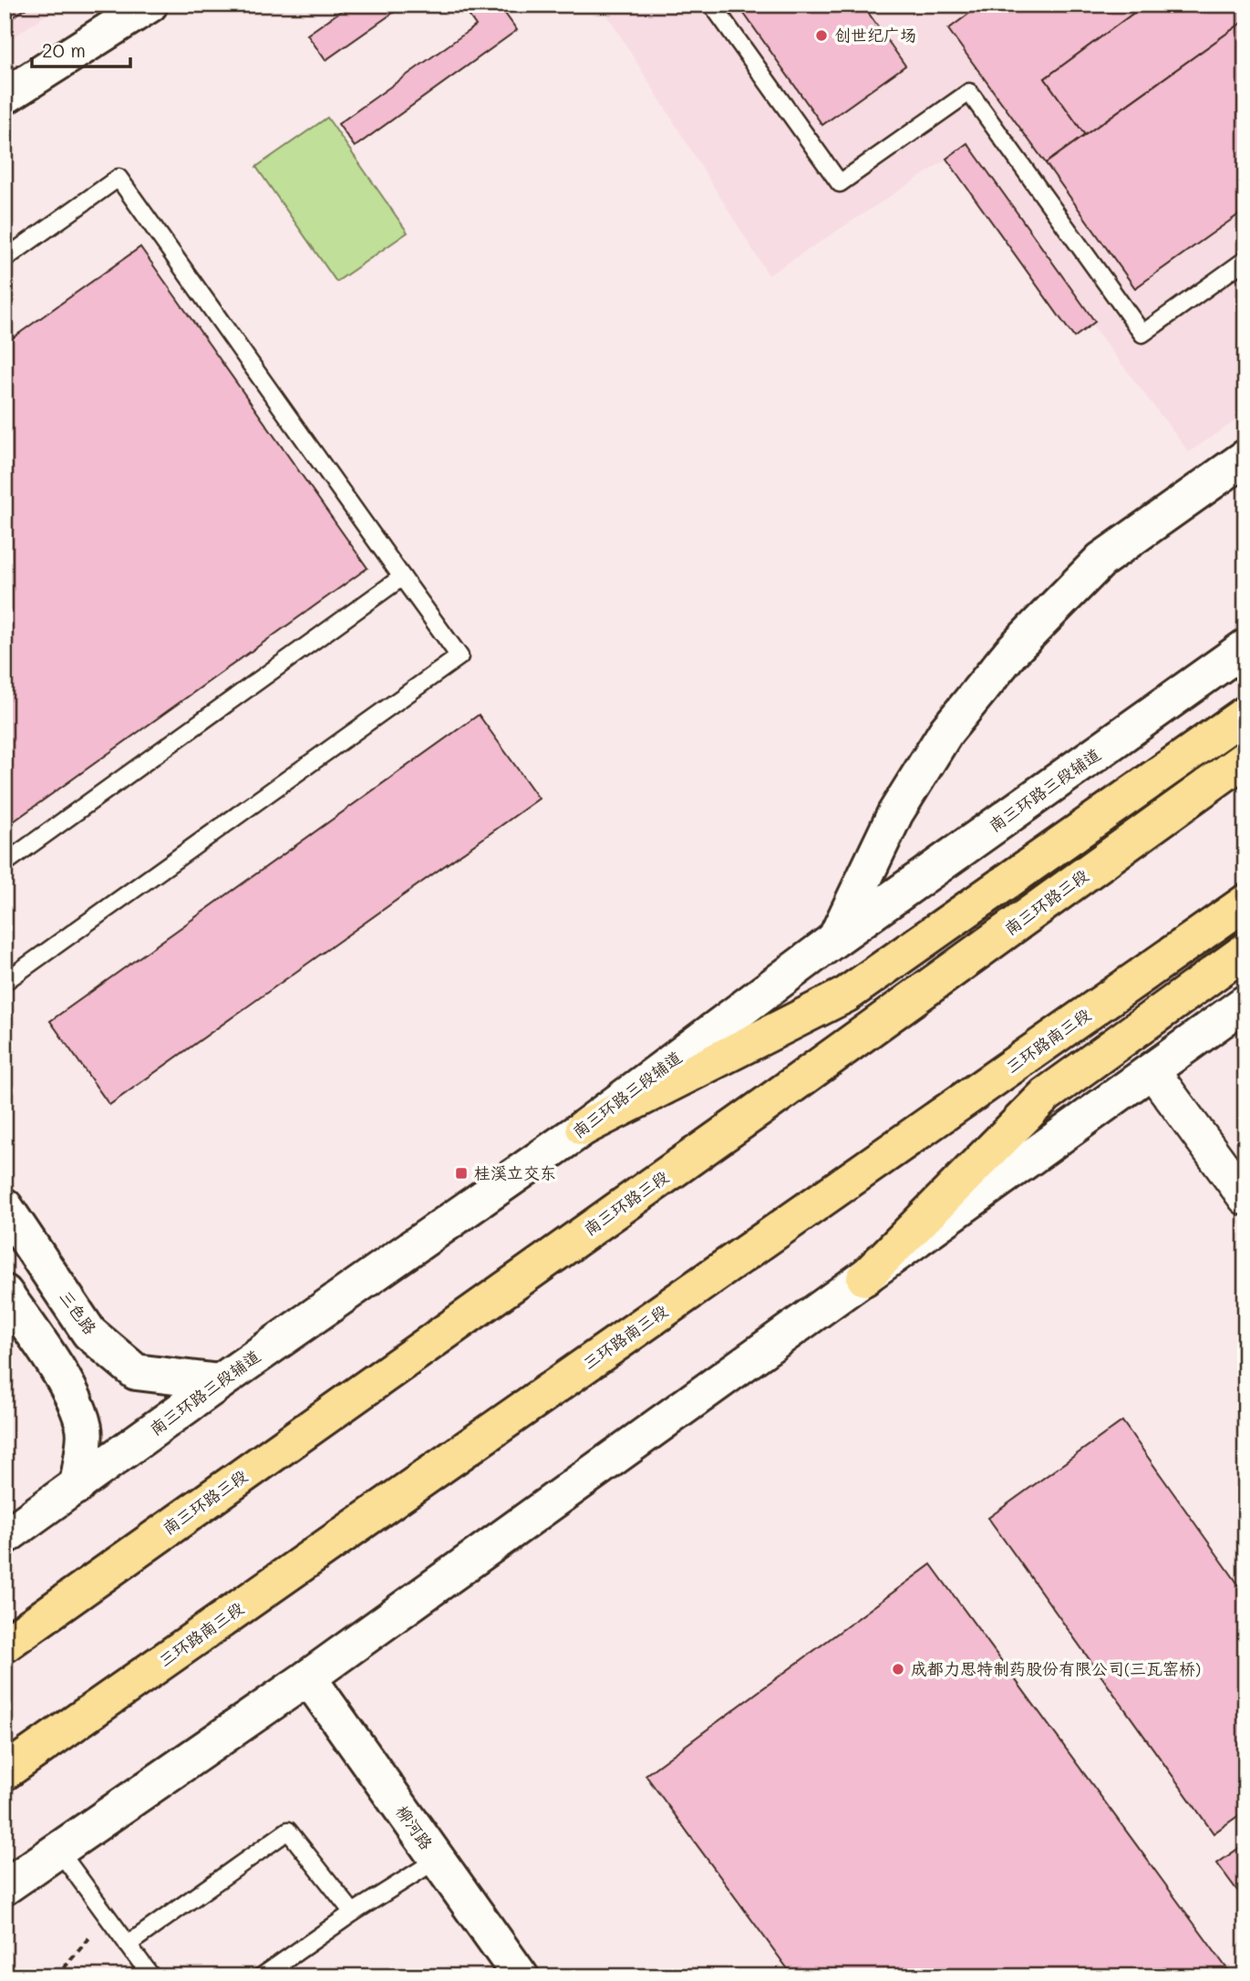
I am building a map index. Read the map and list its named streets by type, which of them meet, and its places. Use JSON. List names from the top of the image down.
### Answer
{
  "streets": {
    "highway": ["南三环路三段", "三环路南三段"],
    "main road": ["南三环路三段辅道", "三色路", "柳河路"]
  },
  "crossings": [
    ["南三环路三段辅道", "三色路"]
  ],
  "places": {
    "other": ["创世纪广场", "成都力思特制药股份有限公司(三瓦窑桥)"],
    "transit": ["桂溪立交东"]
  },
  "scale_bar": "20 m"
}
